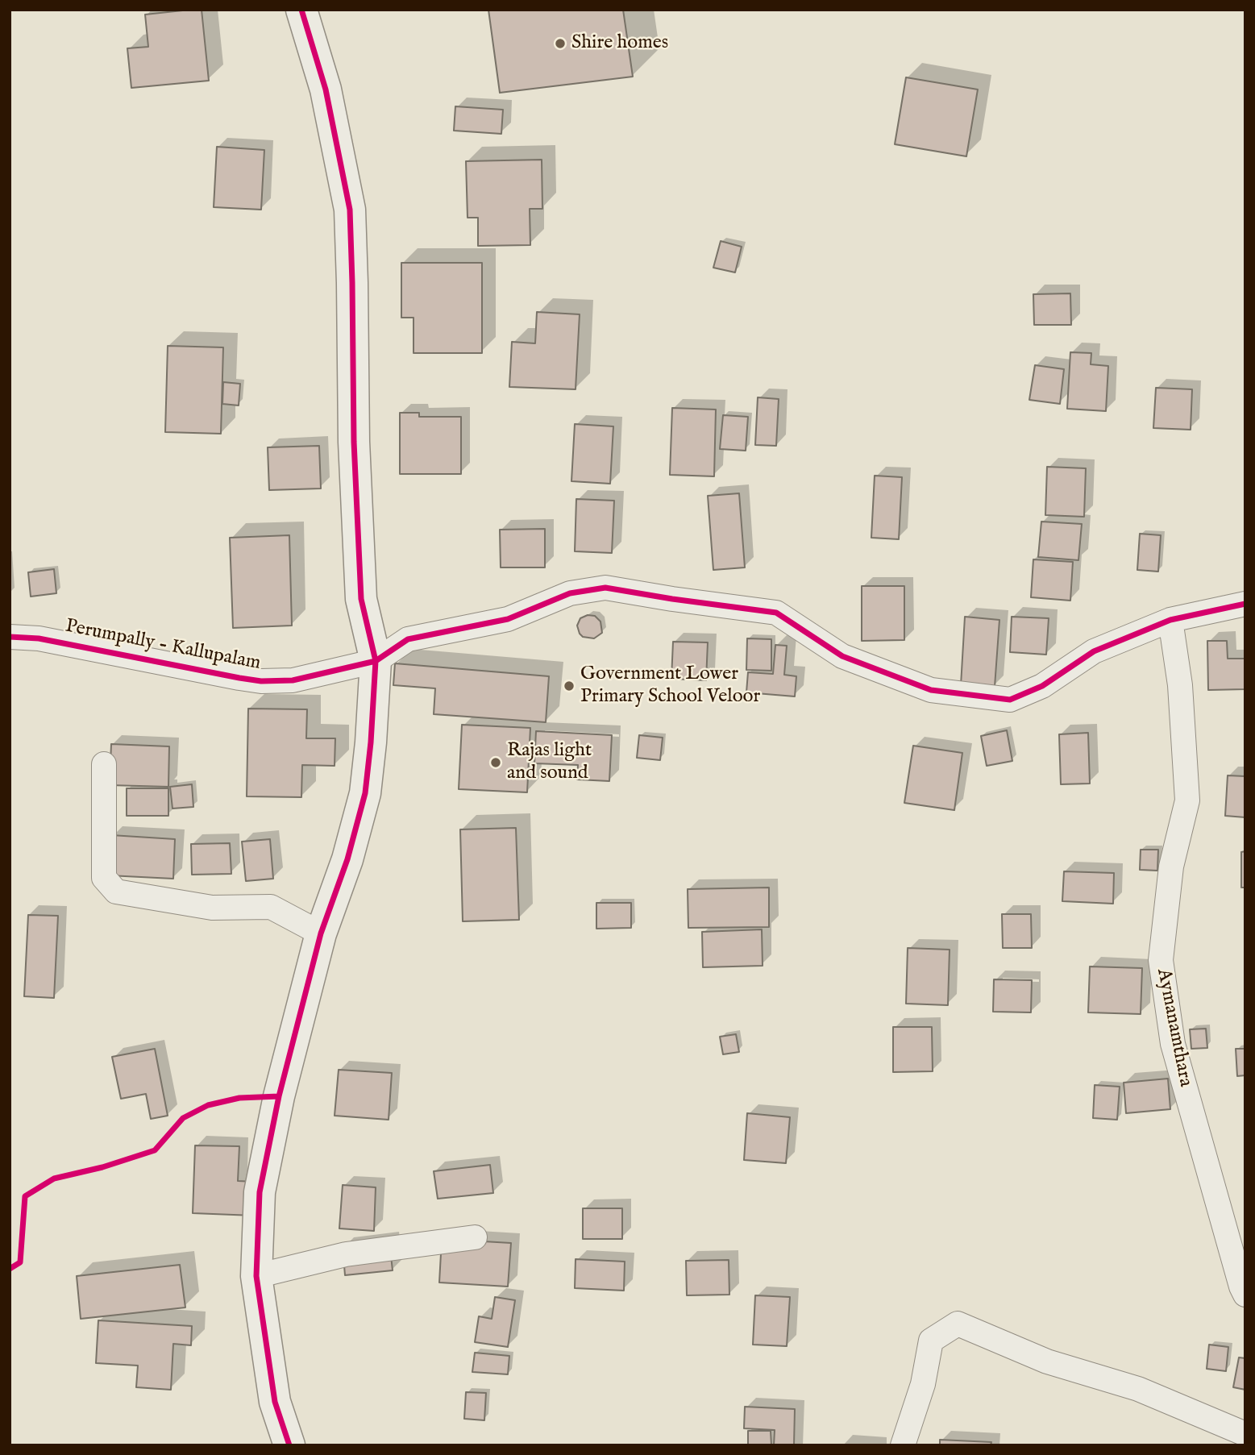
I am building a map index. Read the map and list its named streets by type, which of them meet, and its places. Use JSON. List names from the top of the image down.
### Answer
{
  "streets": {
    "street": ["Perumpally - Kallupalam", "Aymanamthara"]
  },
  "places": ["Shire homes", "Government Lower Primary School Veloor", "Rajas light and sound"]
}
